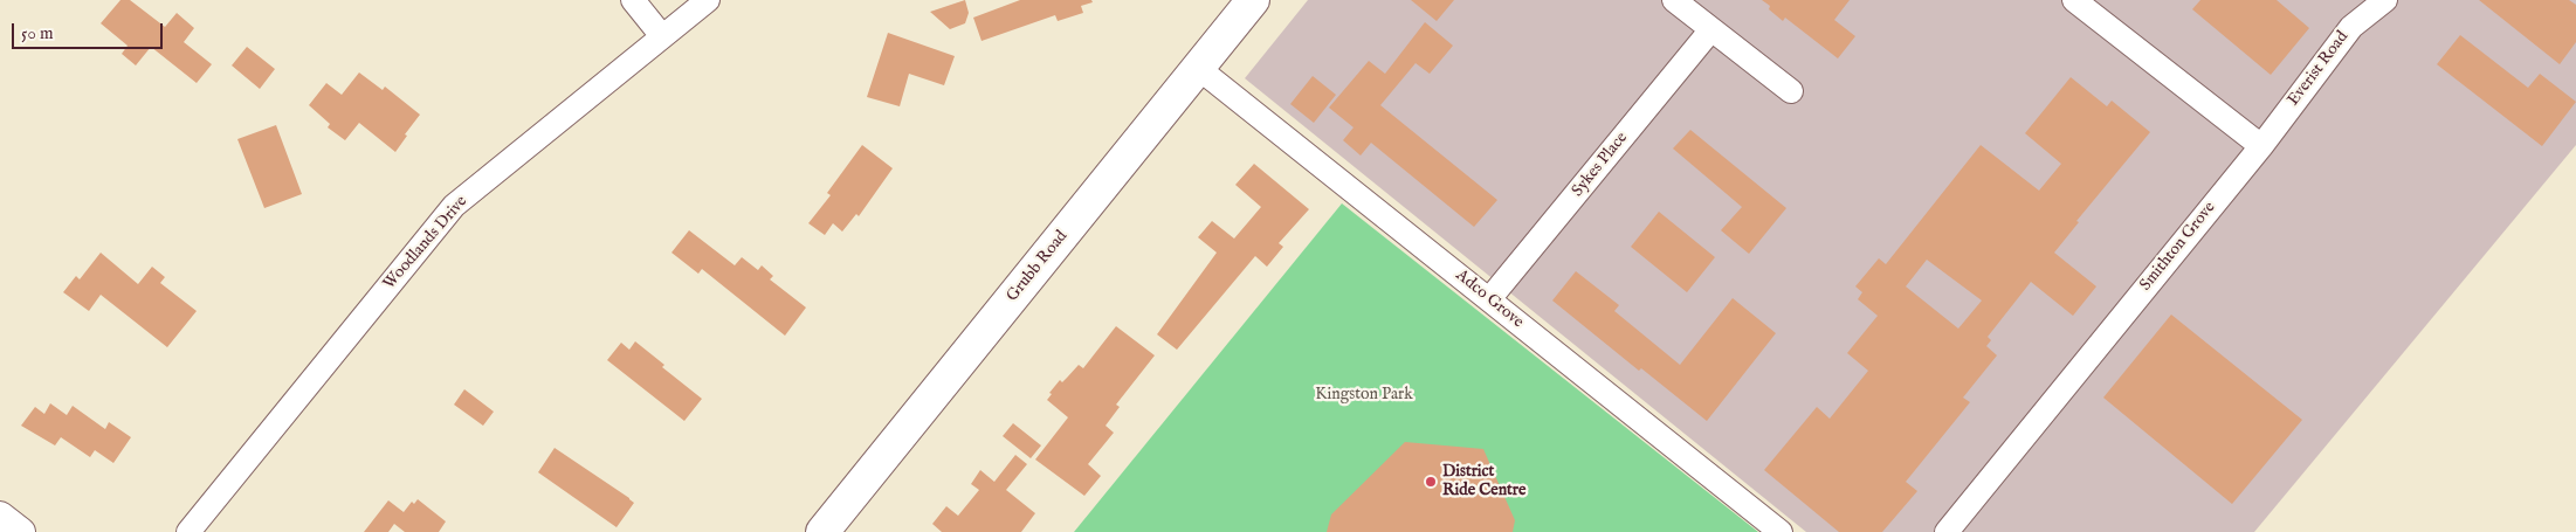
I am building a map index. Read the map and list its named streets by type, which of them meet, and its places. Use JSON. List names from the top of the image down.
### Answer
{
  "streets": {
    "main road": ["Grubb Road"],
    "street": [
      "Everist Road",
      "Sykes Place",
      "Woodlands Drive",
      "Smithton Grove",
      "Adco Grove"
    ]
  },
  "crossings": [
    ["Everist Road", "Smithton Grove"],
    ["Sykes Place", "Adco Grove"],
    ["Grubb Road", "Adco Grove"]
  ],
  "parks": ["Kingston Park"],
  "places": ["District Ride Centre"],
  "scale_bar": "50 m"
}
